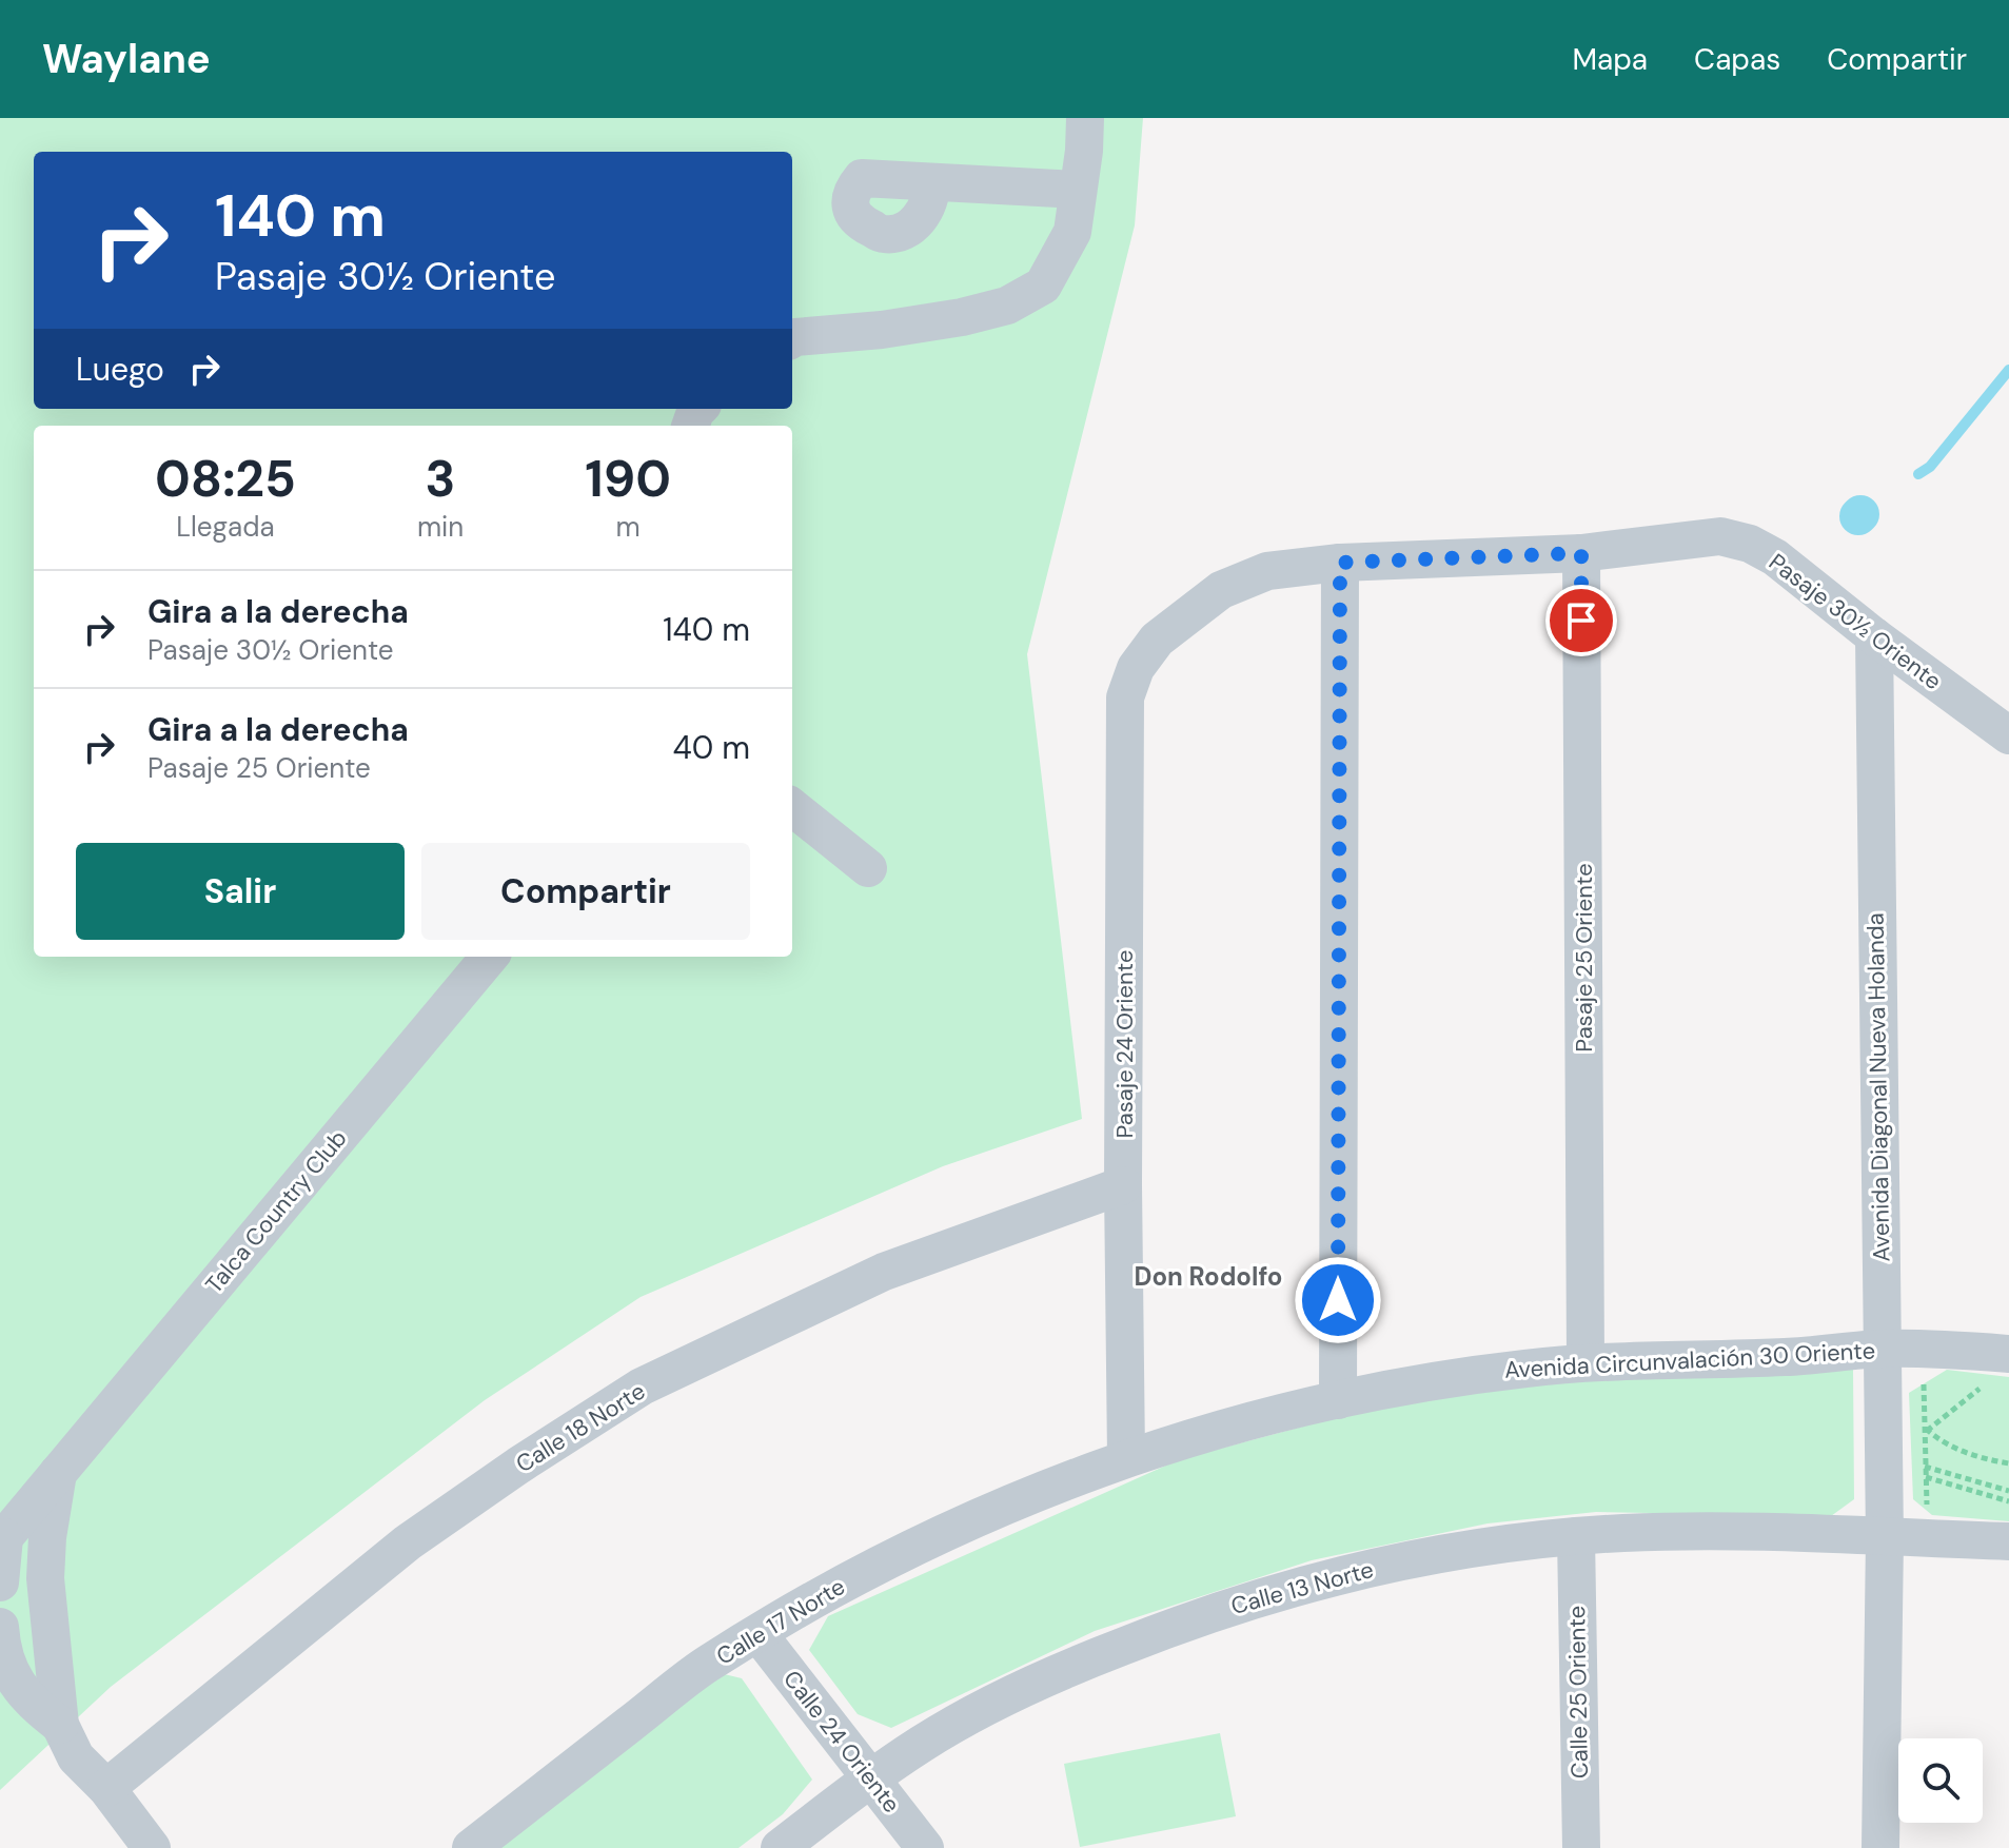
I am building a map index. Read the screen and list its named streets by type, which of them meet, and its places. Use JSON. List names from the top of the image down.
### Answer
{
  "streets": {
    "street": [
      "Pasaje 30½ Oriente",
      "Pasaje 25 Oriente",
      "Pasaje 24 Oriente",
      "Avenida Diagonal Nueva Holanda",
      "Talca Country Club",
      "Avenida Circunvalación 30 Oriente",
      "Calle 18 Norte",
      "Calle 13 Norte",
      "Calle 17 Norte",
      "Calle 25 Oriente",
      "Calle 24 Oriente"
    ]
  },
  "crossings": [
    ["Pasaje 30½ Oriente", "Pasaje 25 Oriente"],
    ["Pasaje 30½ Oriente", "Pasaje 24 Oriente"],
    ["Pasaje 30½ Oriente", "Avenida Diagonal Nueva Holanda"],
    ["Pasaje 25 Oriente", "Avenida Circunvalación 30 Oriente"],
    ["Pasaje 24 Oriente", "Avenida Circunvalación 30 Oriente"],
    ["Pasaje 24 Oriente", "Calle 18 Norte"],
    ["Pasaje 24 Oriente", "Calle 17 Norte"],
    ["Avenida Diagonal Nueva Holanda", "Avenida Circunvalación 30 Oriente"],
    ["Avenida Diagonal Nueva Holanda", "Calle 13 Norte"],
    ["Avenida Circunvalación 30 Oriente", "Calle 17 Norte"],
    ["Calle 13 Norte", "Calle 25 Oriente"],
    ["Calle 13 Norte", "Calle 24 Oriente"],
    ["Calle 17 Norte", "Calle 24 Oriente"]
  ],
  "districts": ["Don Rodolfo"],
  "page": {
    "header": "Waylane",
    "nav": ["Mapa", "Capas", "Compartir"],
    "turn": ["140 m", "Pasaje 30½ Oriente"],
    "then": "Luego",
    "eta": [
      "08:25",
      "Llegada",
      "3",
      "min",
      "190",
      "m"
    ],
    "list": [
      {
        "name": "Gira a la derecha",
        "note": "Pasaje 30½ Oriente",
        "value": "140 m"
      },
      {
        "name": "Gira a la derecha",
        "note": "Pasaje 25 Oriente",
        "value": "40 m"
      }
    ],
    "buttons": ["Salir", "Compartir"]
  }
}
